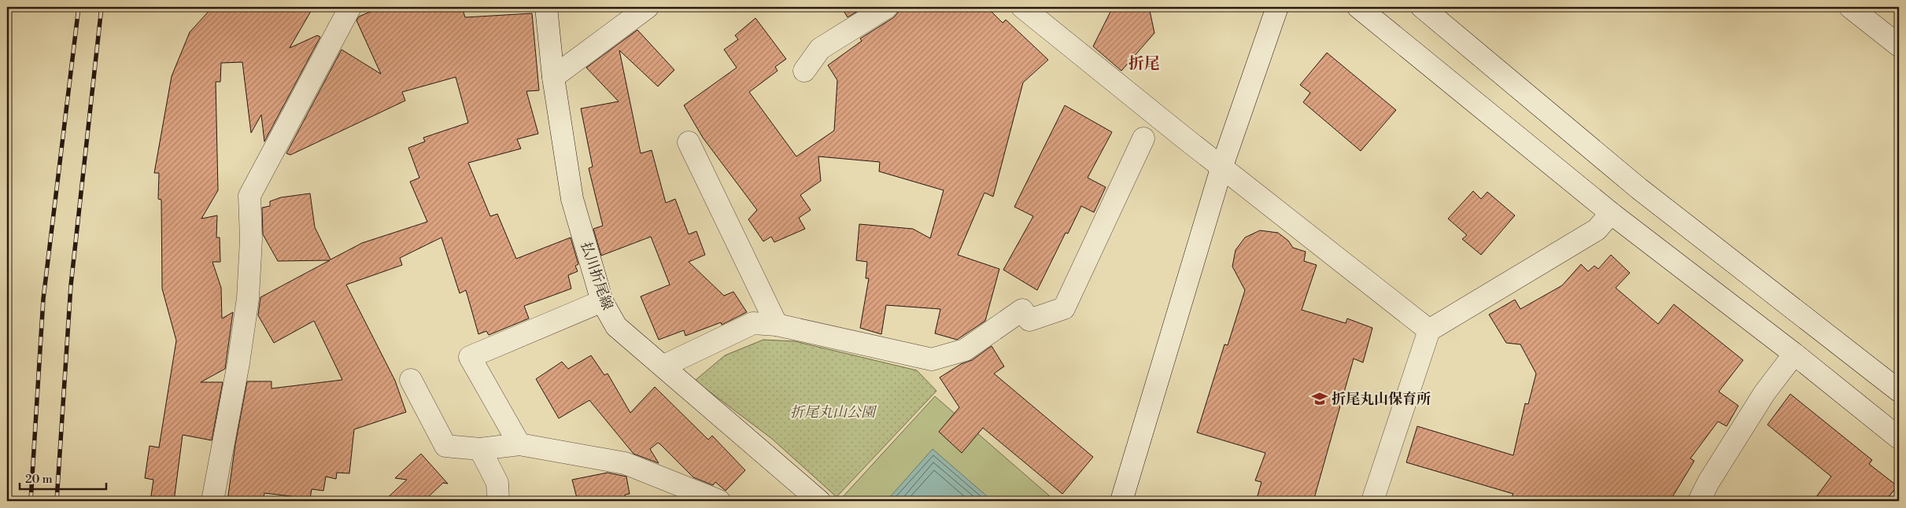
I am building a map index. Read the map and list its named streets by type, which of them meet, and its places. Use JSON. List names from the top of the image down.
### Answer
{
  "streets": {
    "street": ["払川折尾線"]
  },
  "districts": ["折尾"],
  "parks": ["折尾丸山公園"],
  "places": {
    "school or university": ["折尾丸山保育所"]
  },
  "scale_bar": "20 m"
}
